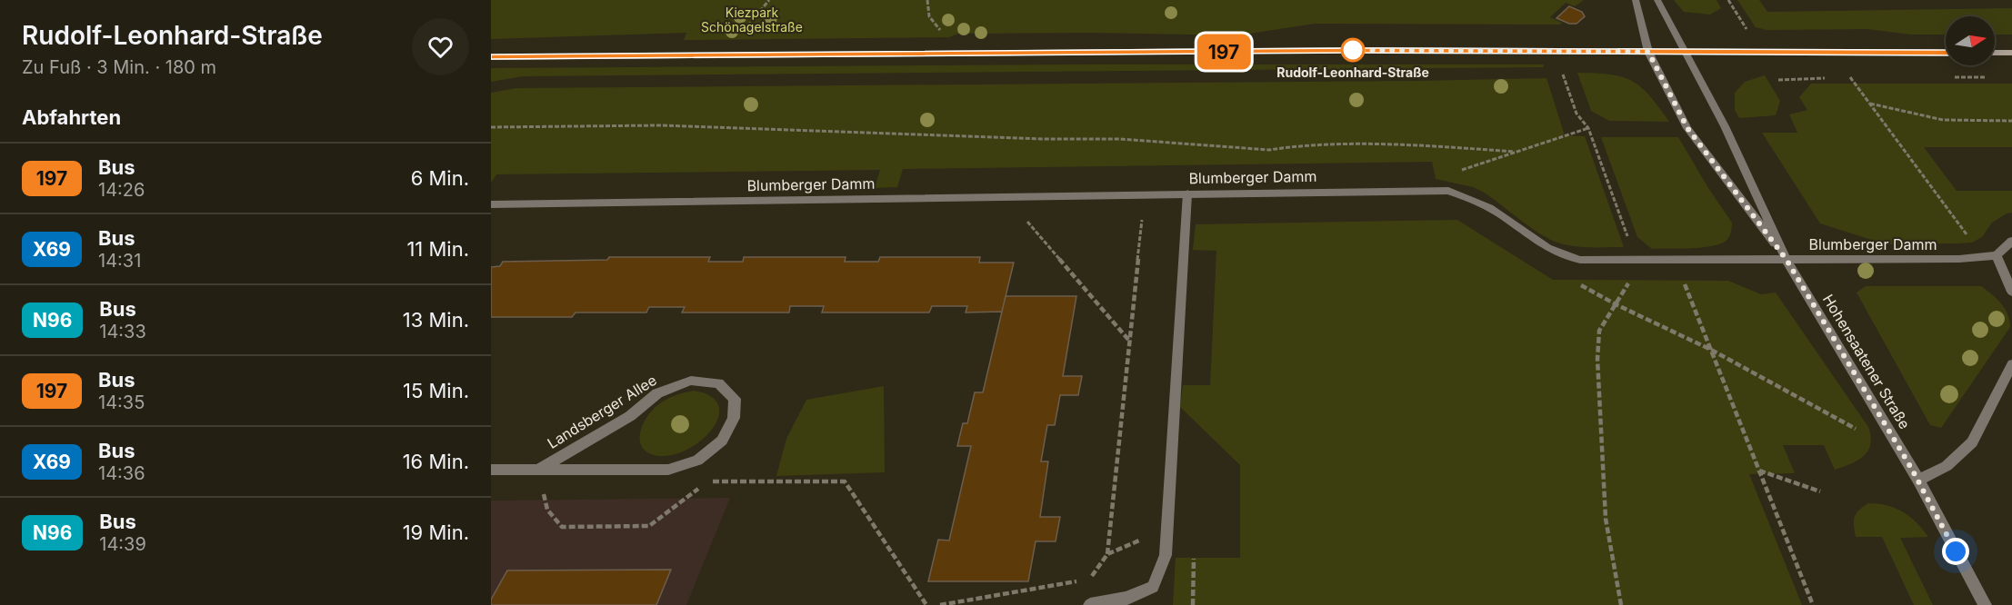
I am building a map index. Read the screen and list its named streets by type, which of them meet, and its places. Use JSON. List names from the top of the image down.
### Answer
{
  "streets": {
    "street": ["Blumberger Damm", "Hohensaatener Straße", "Landsberger Allee"]
  },
  "crossings": [
    ["Blumberger Damm", "Hohensaatener Straße"]
  ],
  "parks": ["Kiezpark Schönagelstraße"],
  "places": ["Rudolf-Leonhard-Straße"],
  "lines": ["bus line 197"],
  "north": "right",
  "page": {
    "heading": [
      ["Rudolf-Leonhard-Straße", "Zu Fuß · 3 Min. · 180 m"],
      "Abfahrten"
    ],
    "on_map": "197",
    "list": [
      {
        "mark": "197",
        "name": "Bus",
        "note": "14:26",
        "value": "6 Min."
      },
      {
        "mark": "X69",
        "name": "Bus",
        "note": "14:31",
        "value": "11 Min."
      },
      {
        "mark": "N96",
        "name": "Bus",
        "note": "14:33",
        "value": "13 Min."
      },
      {
        "mark": "197",
        "name": "Bus",
        "note": "14:35",
        "value": "15 Min."
      },
      {
        "mark": "X69",
        "name": "Bus",
        "note": "14:36",
        "value": "16 Min."
      },
      {
        "mark": "N96",
        "name": "Bus",
        "note": "14:39",
        "value": "19 Min."
      }
    ]
  }
}
